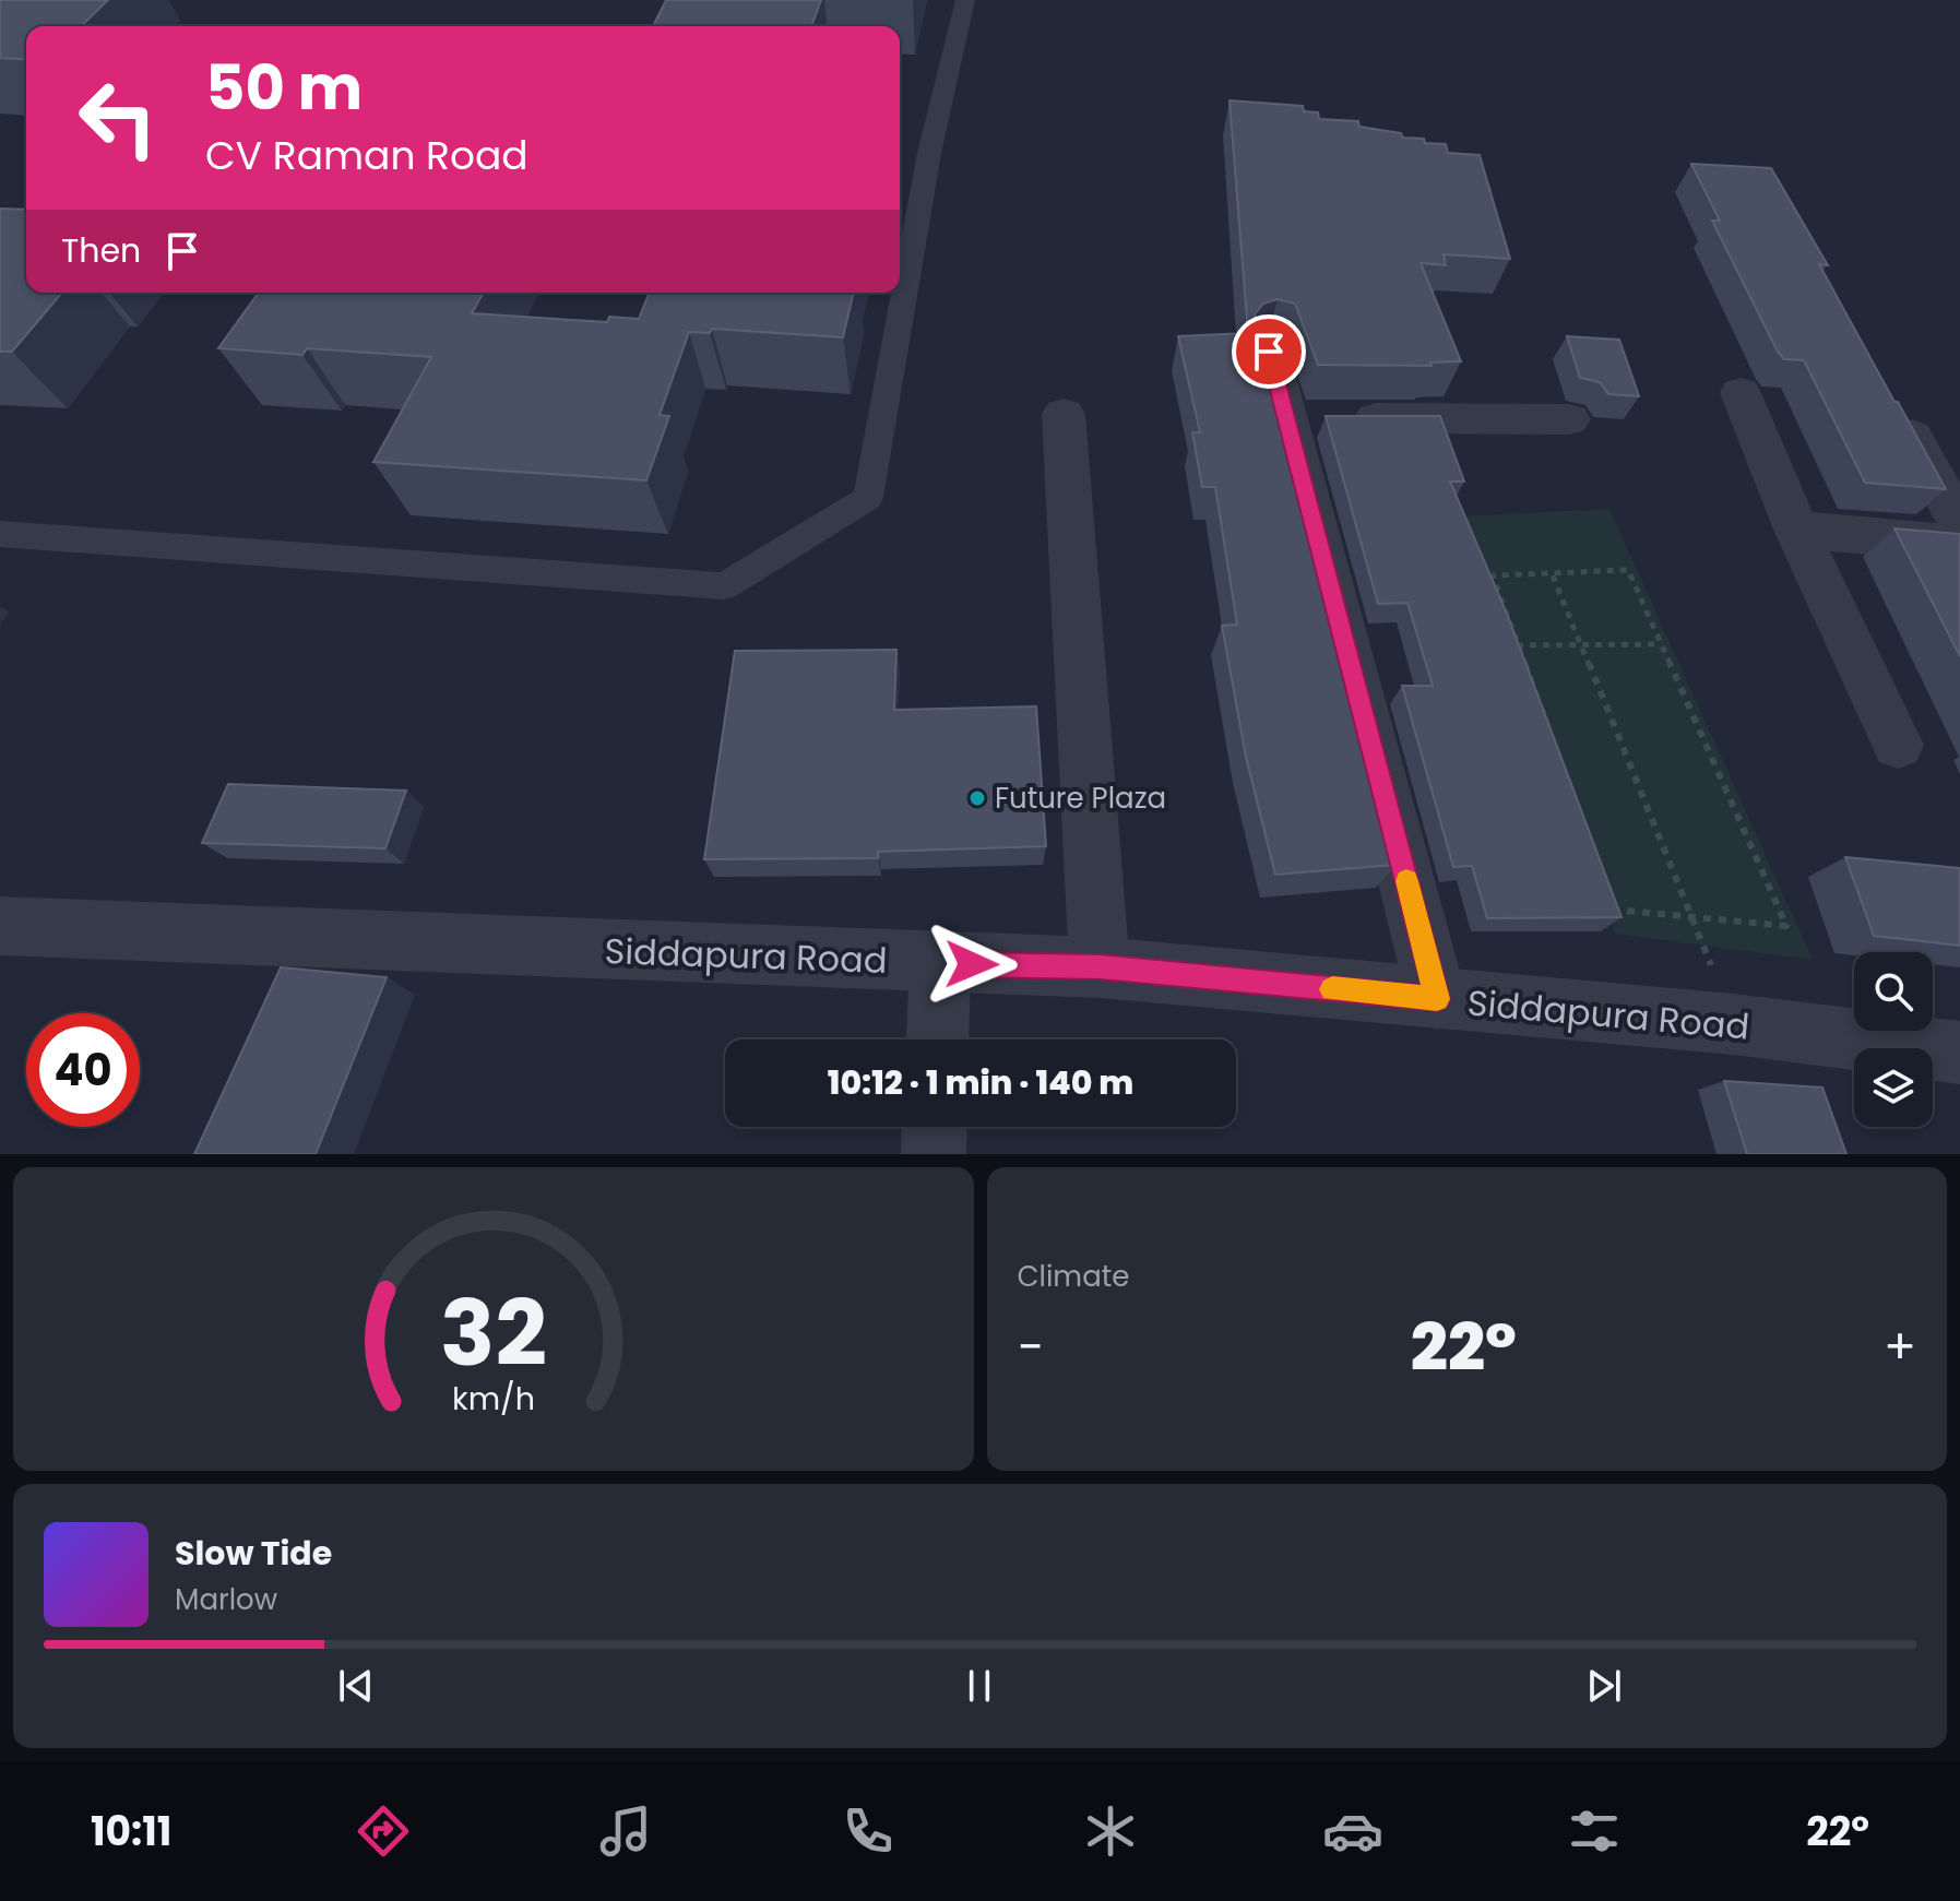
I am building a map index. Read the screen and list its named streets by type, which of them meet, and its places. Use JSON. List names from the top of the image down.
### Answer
{
  "streets": {
    "street": ["Siddapura Road"]
  },
  "places": ["Future Plaza"],
  "page": {
    "turn": ["50 m", "CV Raman Road"],
    "then": "Then",
    "limit": "40",
    "trip": "10:12 · 1 min · 140 m",
    "tile": "Climate",
    "heat": ["−", "22°", "+"],
    "song": ["Slow Tide", "Marlow"],
    "tabs": ["10:11", "22°"],
    "gauge": ["32", "km/h"]
  }
}
